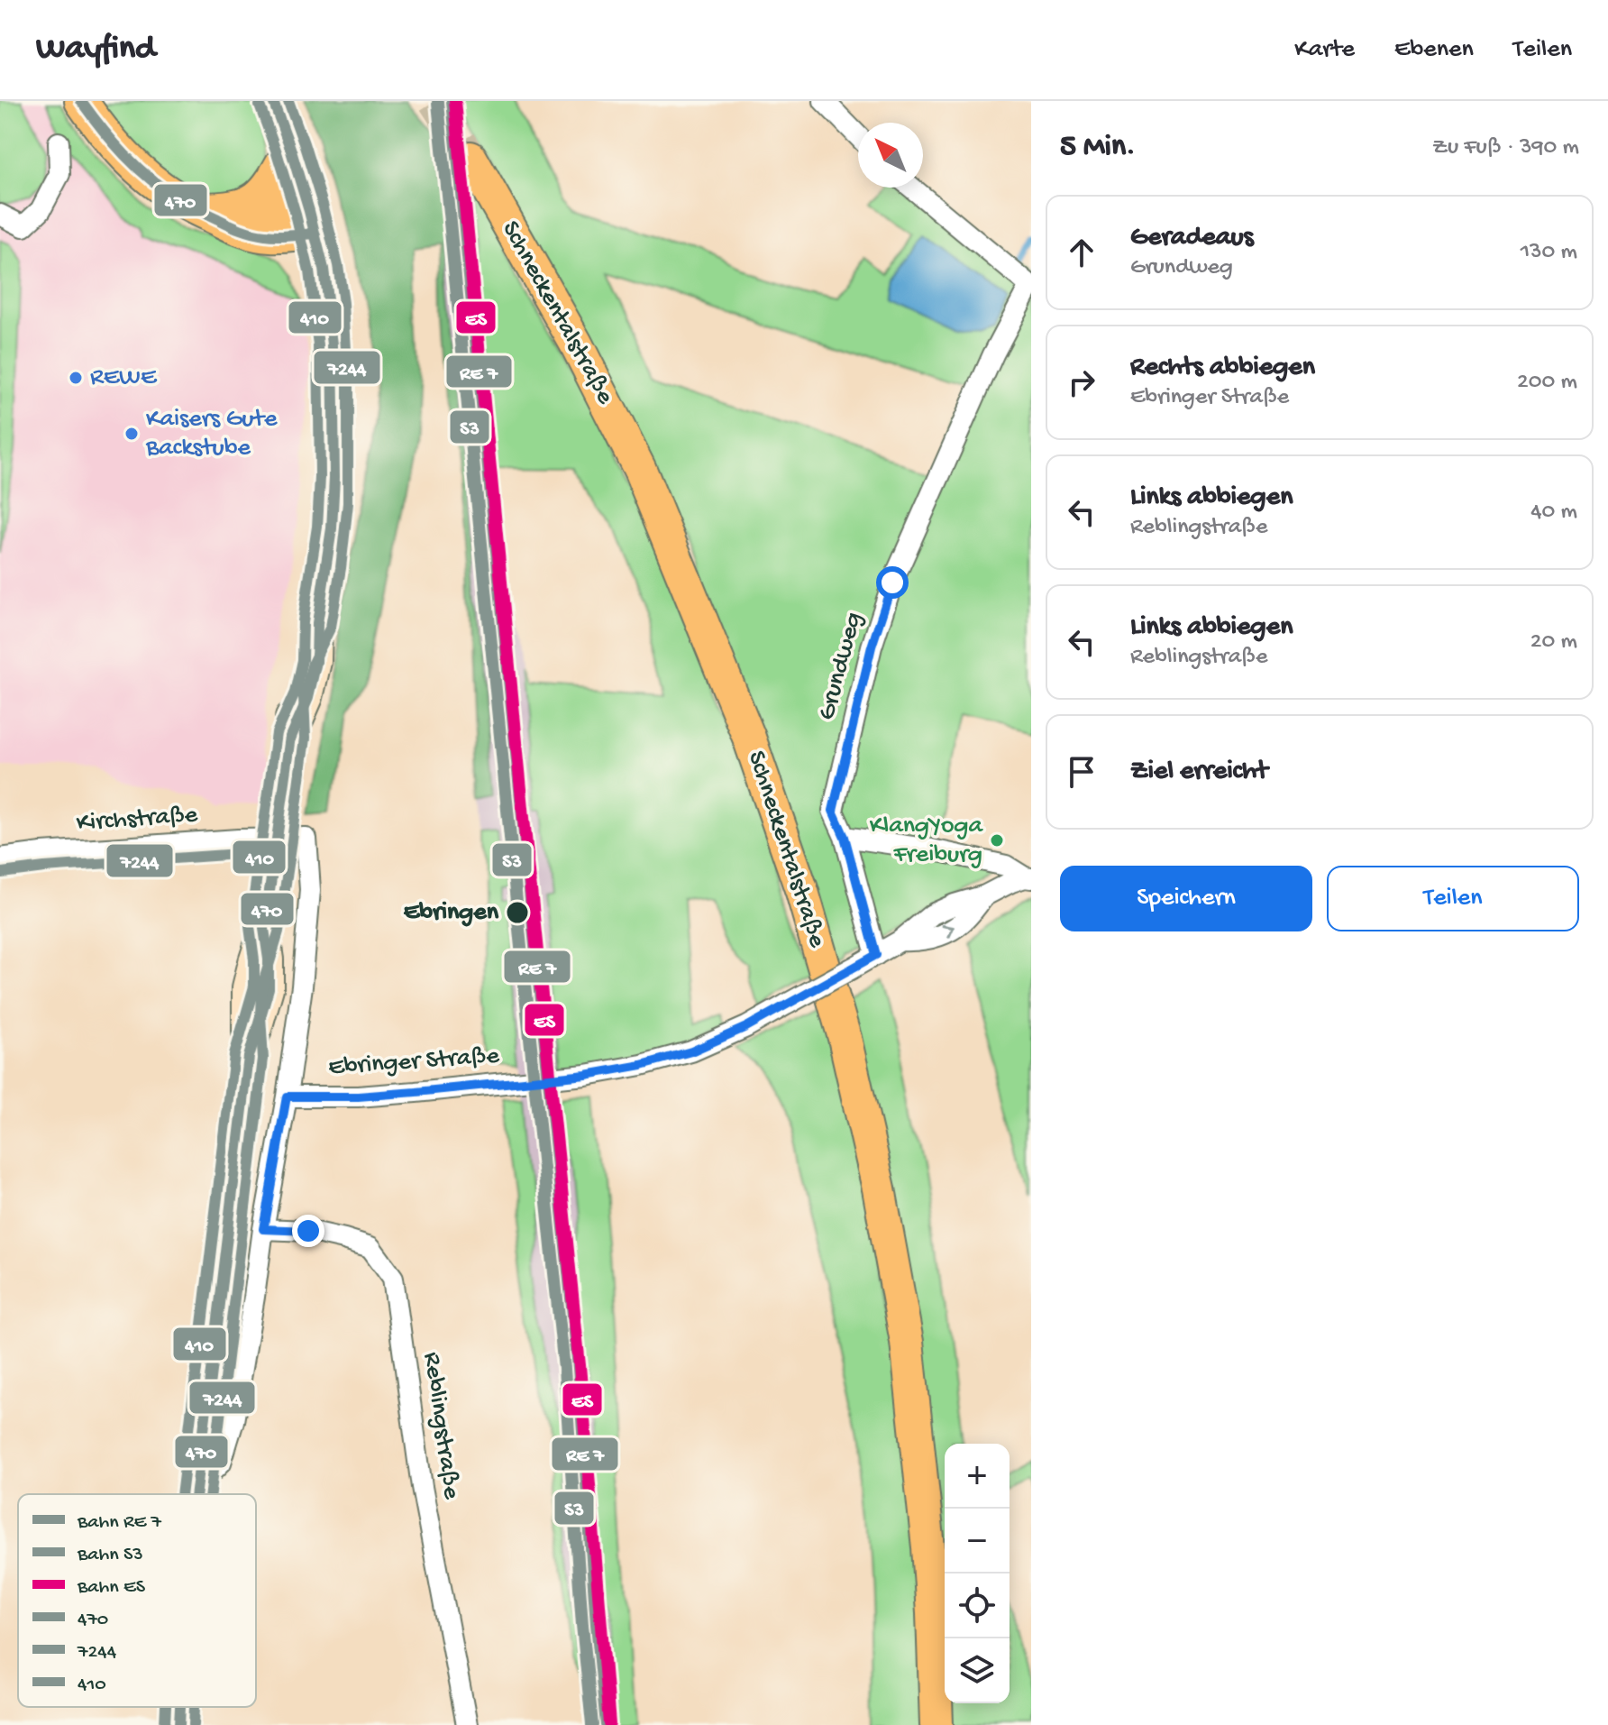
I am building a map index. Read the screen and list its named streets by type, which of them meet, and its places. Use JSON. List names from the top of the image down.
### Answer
{
  "streets": {
    "main road": ["Schneckentalstraße"],
    "street": [
      "Grundweg",
      "Kirchstraße",
      "Ebringer Straße",
      "Reblingstraße"
    ]
  },
  "crossings": [
    ["Grundweg", "Ebringer Straße"],
    ["Kirchstraße", "Ebringer Straße"]
  ],
  "places": [
    "REWE",
    "Kaisers Gute Backstube",
    "KlangYoga Freiburg",
    "Ebringen"
  ],
  "lines": [
    "rail line ES",
    "transit line 470",
    "transit line 7244",
    "rail line S3",
    "transit line 410"
  ],
  "legend": [
    "Bahn RE 7",
    "Bahn S3",
    "Bahn ES",
    "470",
    "7244",
    "410"
  ],
  "north": "top left",
  "page": {
    "header": "Wayfind",
    "nav": ["Karte", "Ebenen", "Teilen"],
    "heading": ["5 Min.", "Zu Fuß · 390 m"],
    "list": [
      ["Geradeaus", "Grundweg", "130 m"],
      ["Rechts abbiegen", "Ebringer Straße", "200 m"],
      ["Links abbiegen", "Reblingstraße", "40 m"],
      ["Links abbiegen", "Reblingstraße", "20 m"],
      "Ziel erreicht"
    ],
    "buttons": ["Speichern", "Teilen"],
    "map_buttons": ["+", "−"]
  }
}
